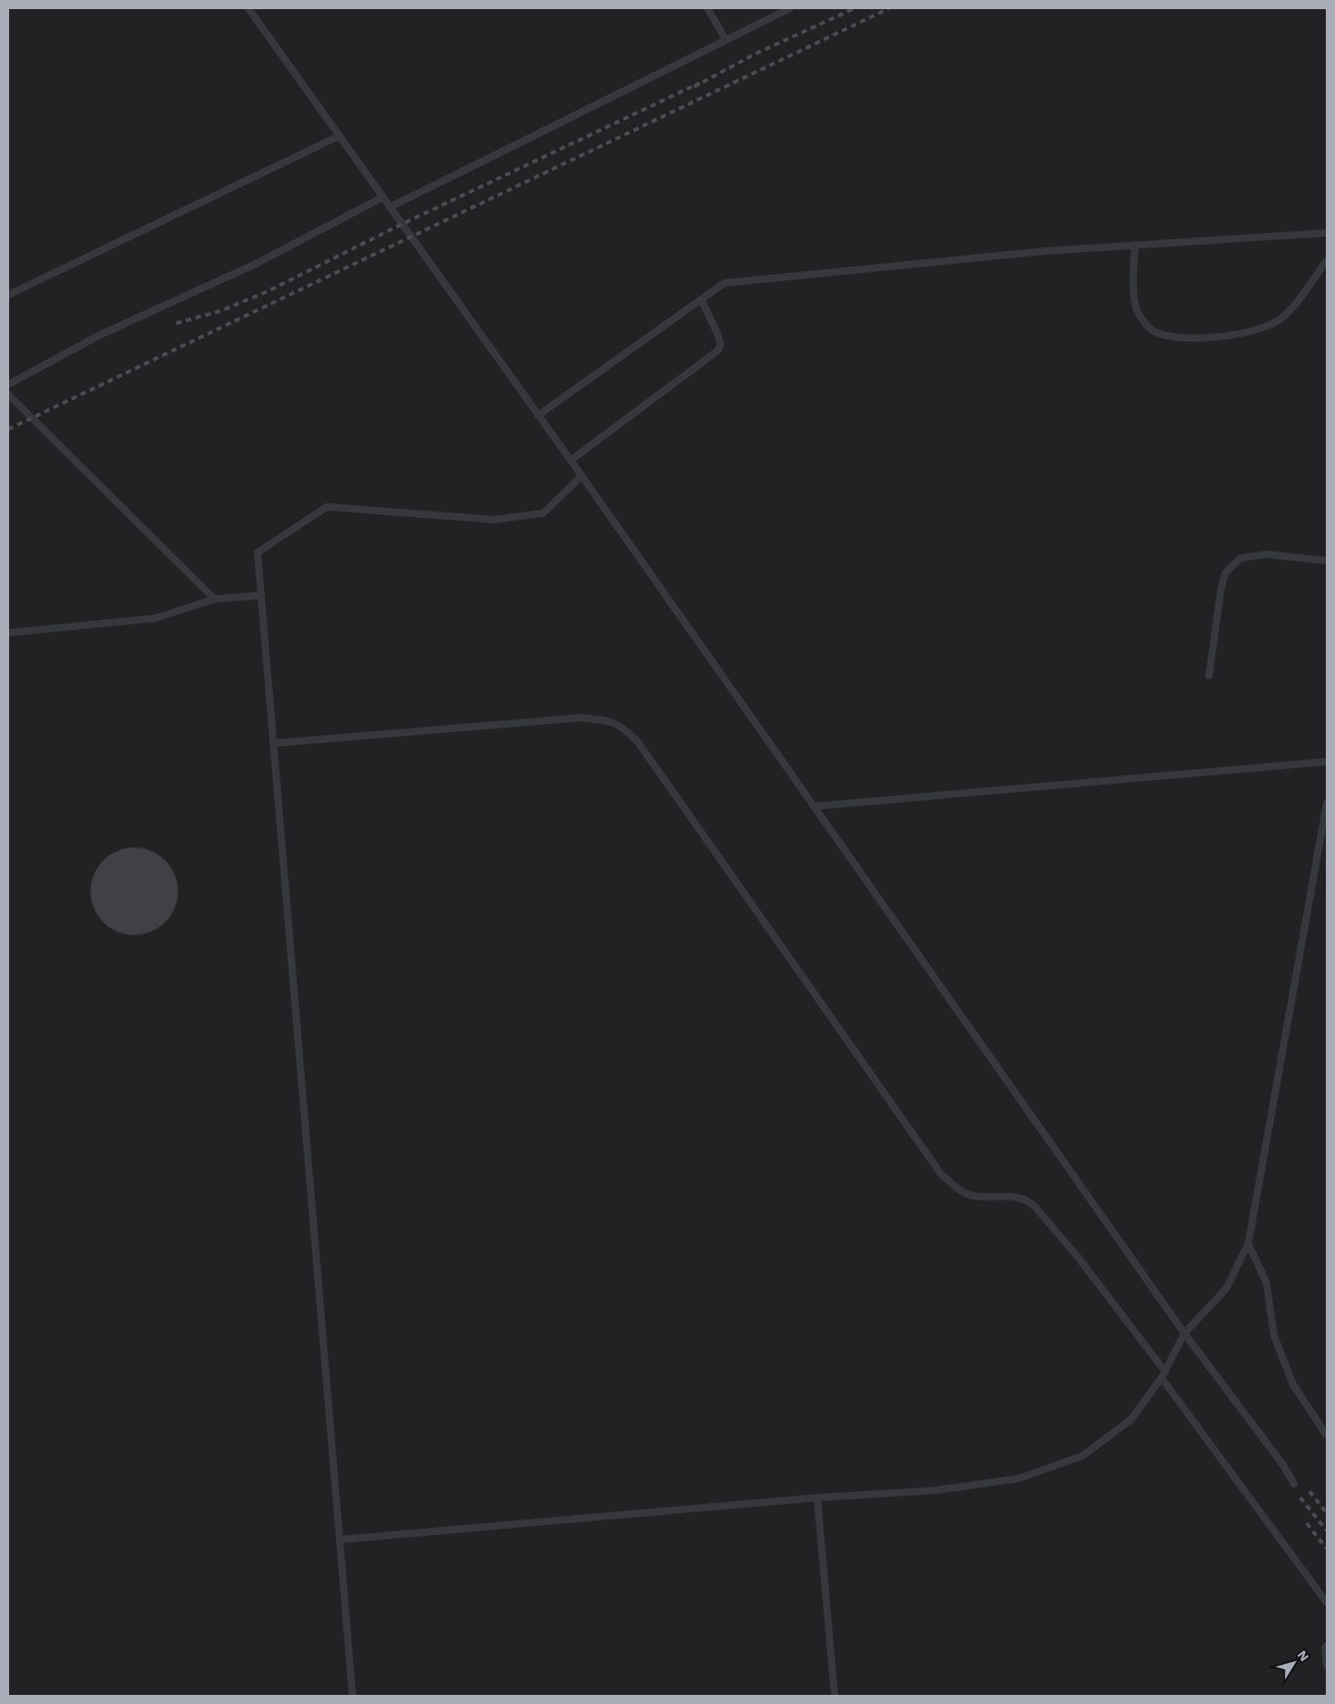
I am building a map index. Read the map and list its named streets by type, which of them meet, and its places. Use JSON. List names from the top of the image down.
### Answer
{
  "north": "top right"
}
